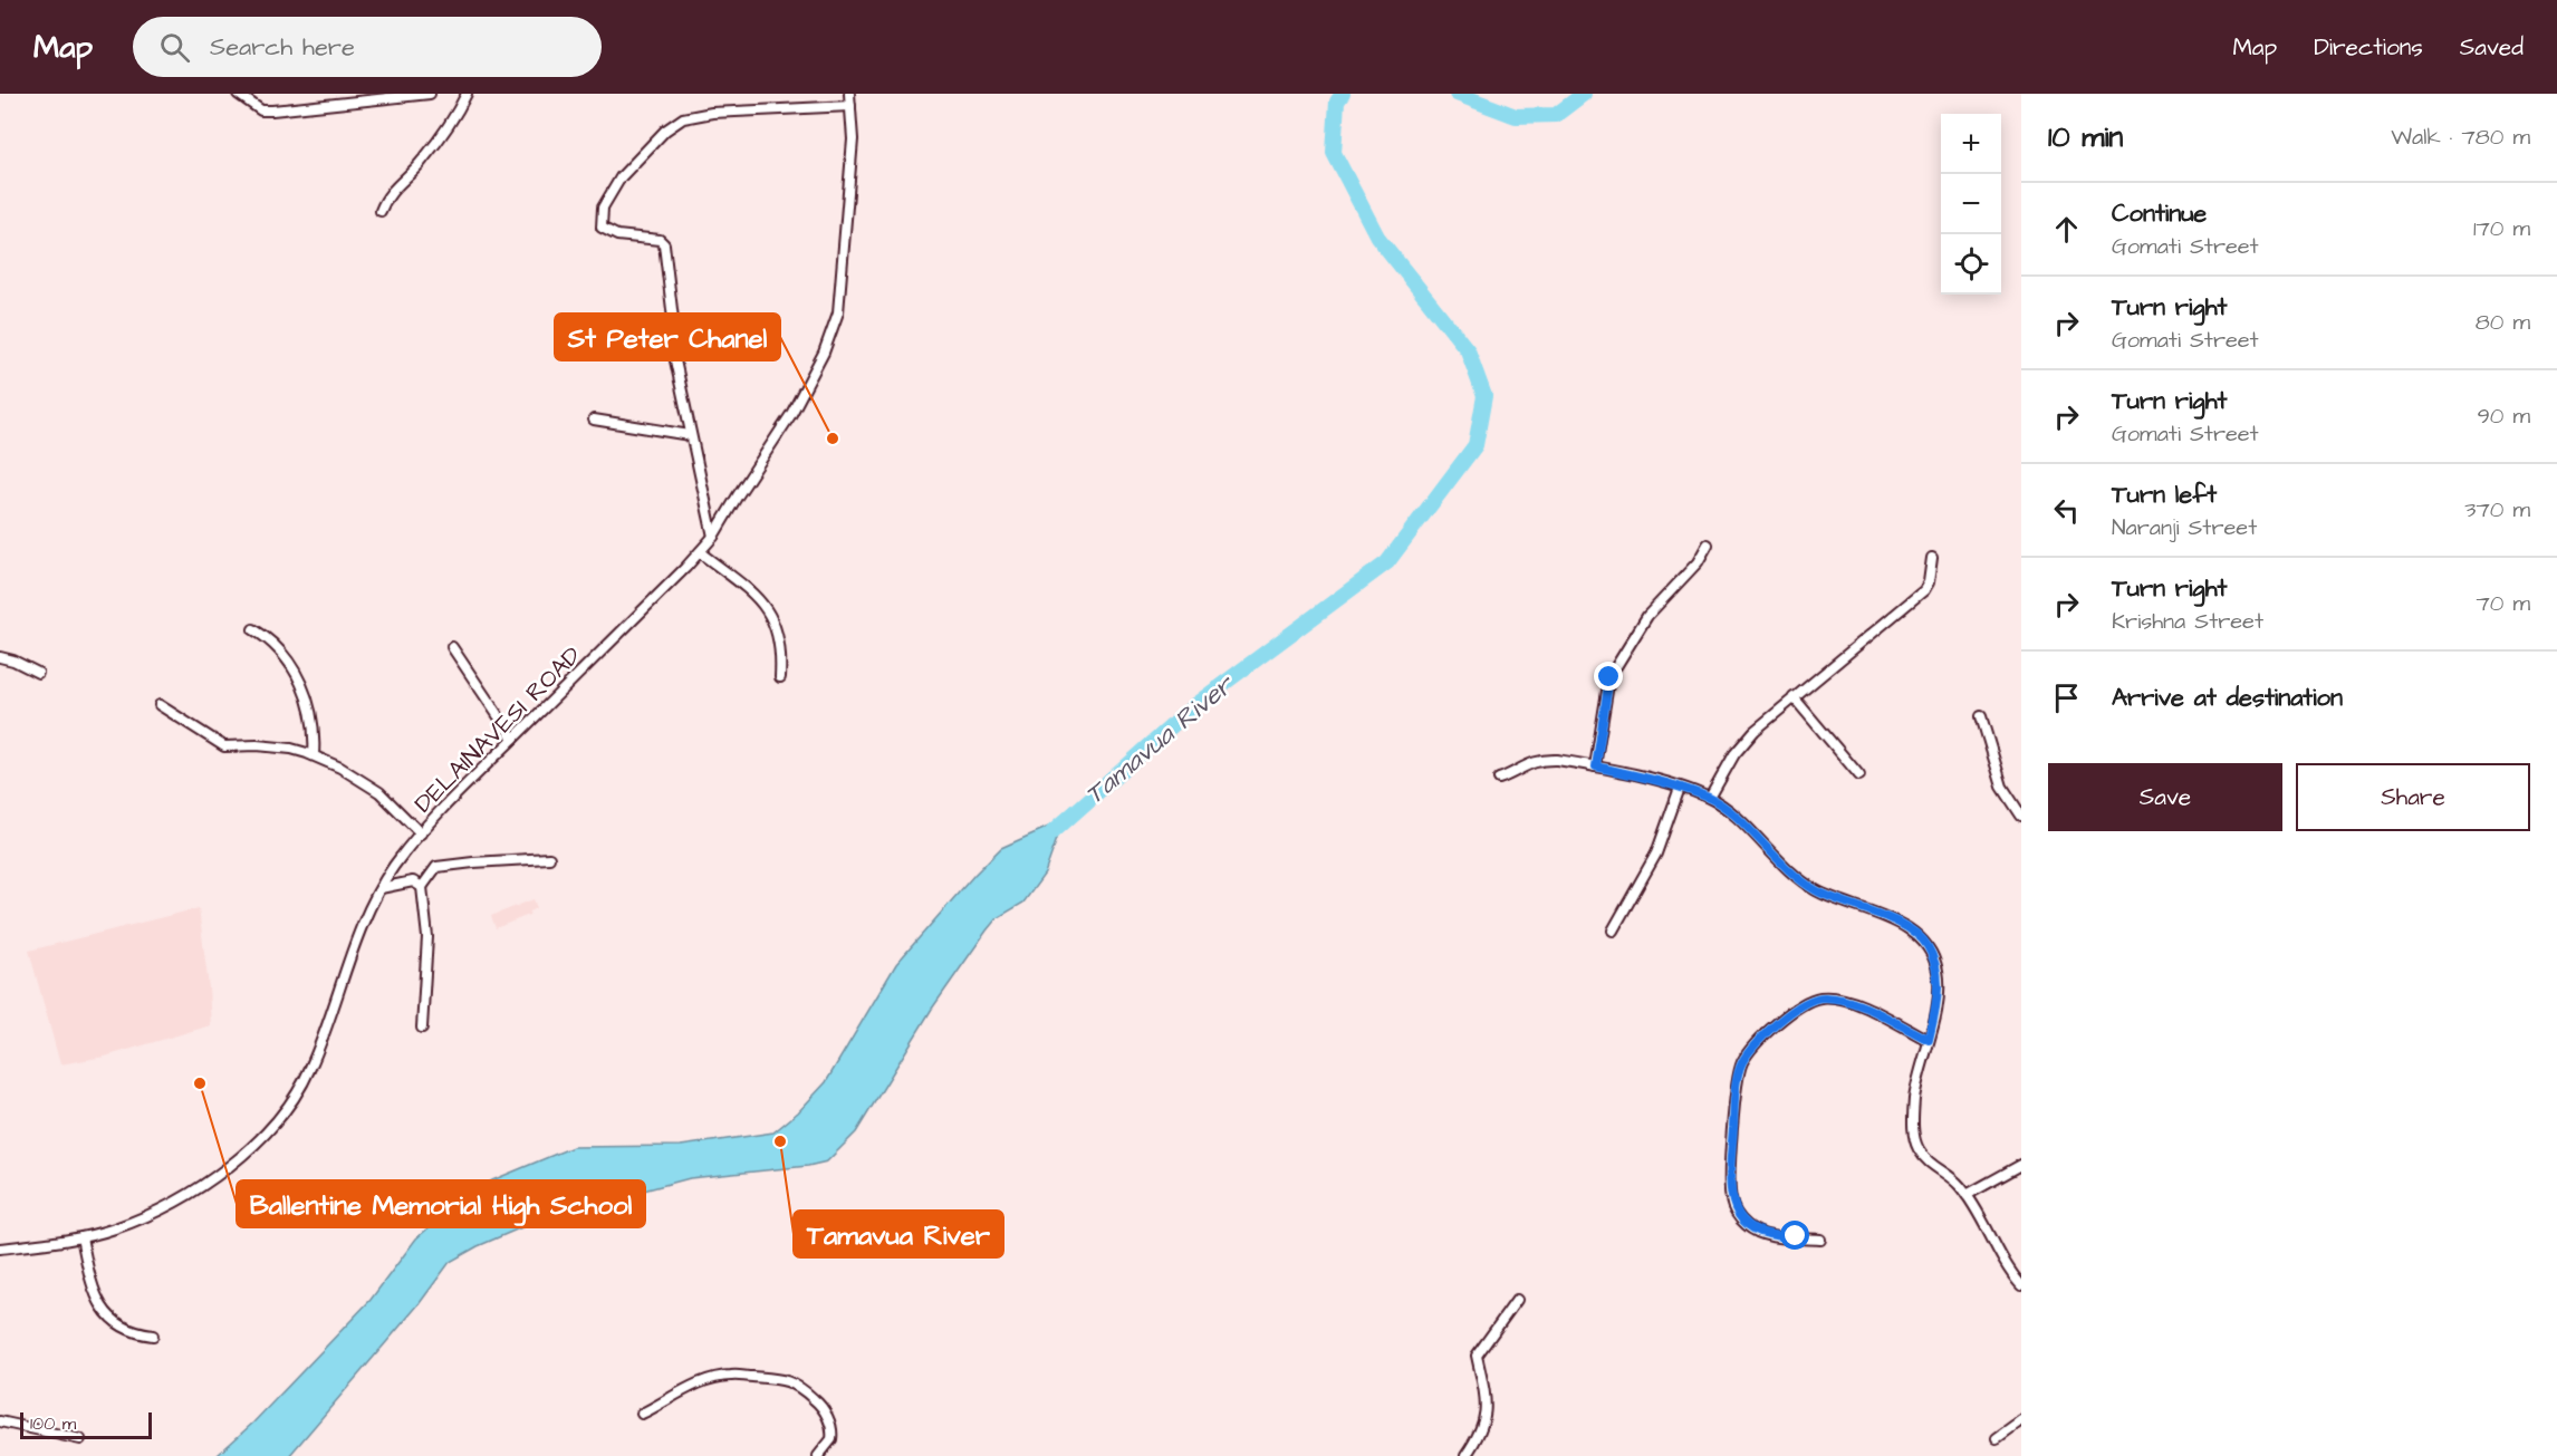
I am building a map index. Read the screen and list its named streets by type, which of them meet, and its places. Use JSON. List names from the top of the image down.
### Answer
{
  "streets": {
    "street": ["DELAINAVESI ROAD"]
  },
  "water": ["Tamavua River"],
  "places": ["St Peter Chanel", "Ballentine Memorial High School", "Tamavua River"],
  "scale_bar": "100 m",
  "page": {
    "header": "Map",
    "search": "Search here",
    "nav": ["Map", "Directions", "Saved"],
    "heading": ["10 min", "Walk · 780 m"],
    "map_buttons": ["+", "−"],
    "list": [
      ["Continue", "Gomati Street", "170 m"],
      ["Turn right", "Gomati Street", "80 m"],
      ["Turn right", "Gomati Street", "90 m"],
      ["Turn left", "Naranji Street", "370 m"],
      ["Turn right", "Krishna Street", "70 m"],
      "Arrive at destination"
    ],
    "buttons": ["Save", "Share"],
    "scale": "100 m"
  }
}
